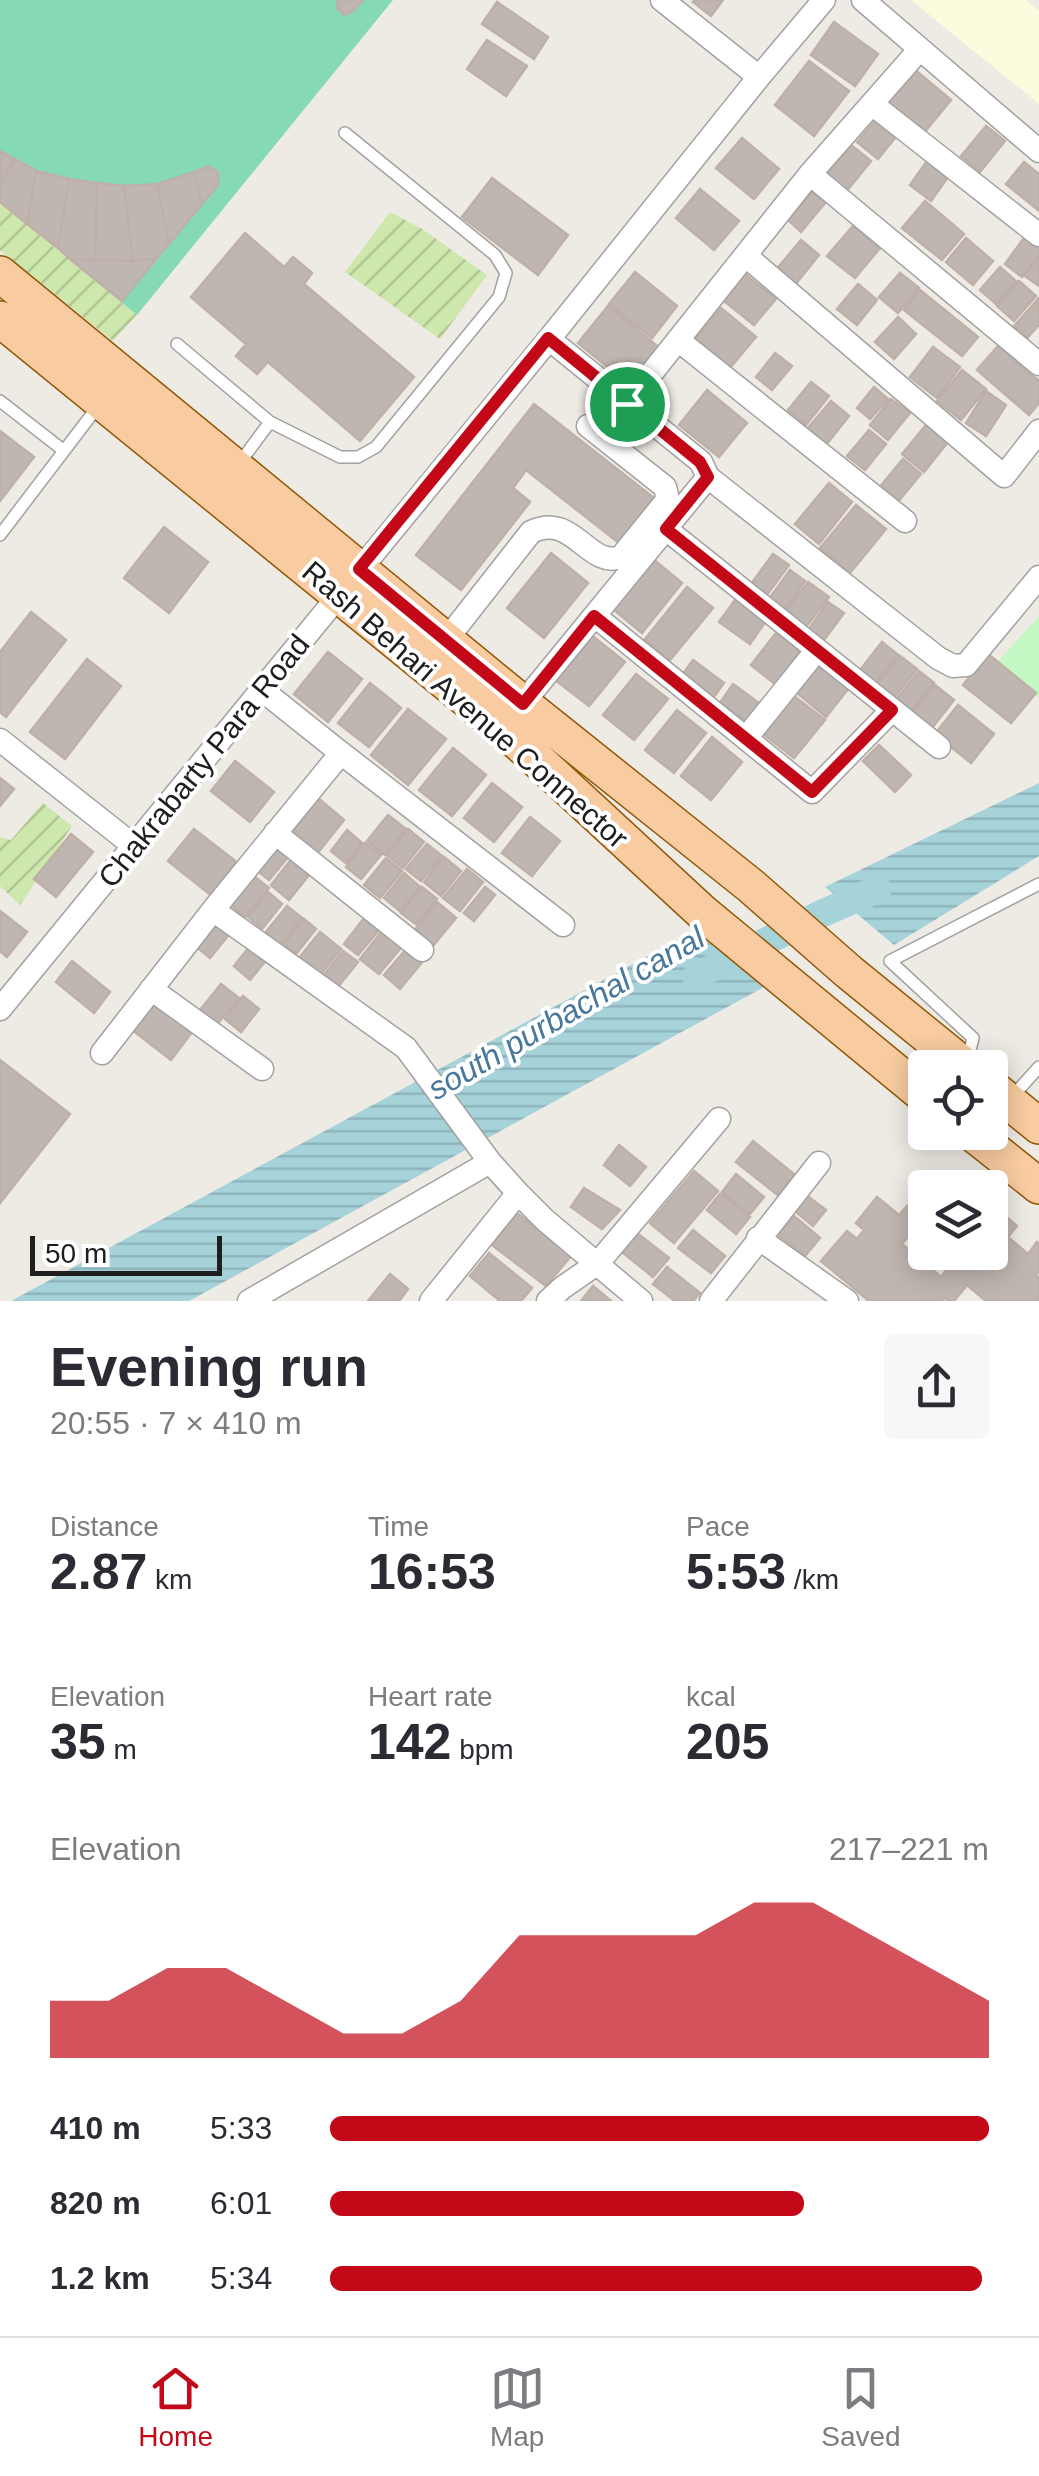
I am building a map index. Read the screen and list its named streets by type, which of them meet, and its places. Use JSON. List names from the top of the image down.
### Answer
{
  "streets": {
    "main road": ["Rash Behari Avenue Connector"],
    "street": ["Chakrabarty Para Road"]
  },
  "crossings": [
    ["Rash Behari Avenue Connector", "Chakrabarty Para Road"]
  ],
  "water": ["south purbachal canal"],
  "scale_bar": "50 m",
  "page": {
    "scale": "50 m",
    "heading": ["Evening run", "20:55 · 7 × 410 m"],
    "stats": [
      ["Distance", "2.87 km"],
      ["Time", "16:53"],
      ["Pace", "5:53 /km"],
      ["Elevation", "35 m"],
      ["Heart rate", "142 bpm"],
      ["kcal", "205"]
    ],
    "chart": ["Elevation", "217–221 m"],
    "list": [
      {
        "name": "410 m",
        "note": "5:33"
      },
      {
        "name": "820 m",
        "note": "6:01"
      },
      {
        "name": "1.2 km",
        "note": "5:34"
      }
    ],
    "tabs": ["Home", "Map", "Saved"]
  }
}
